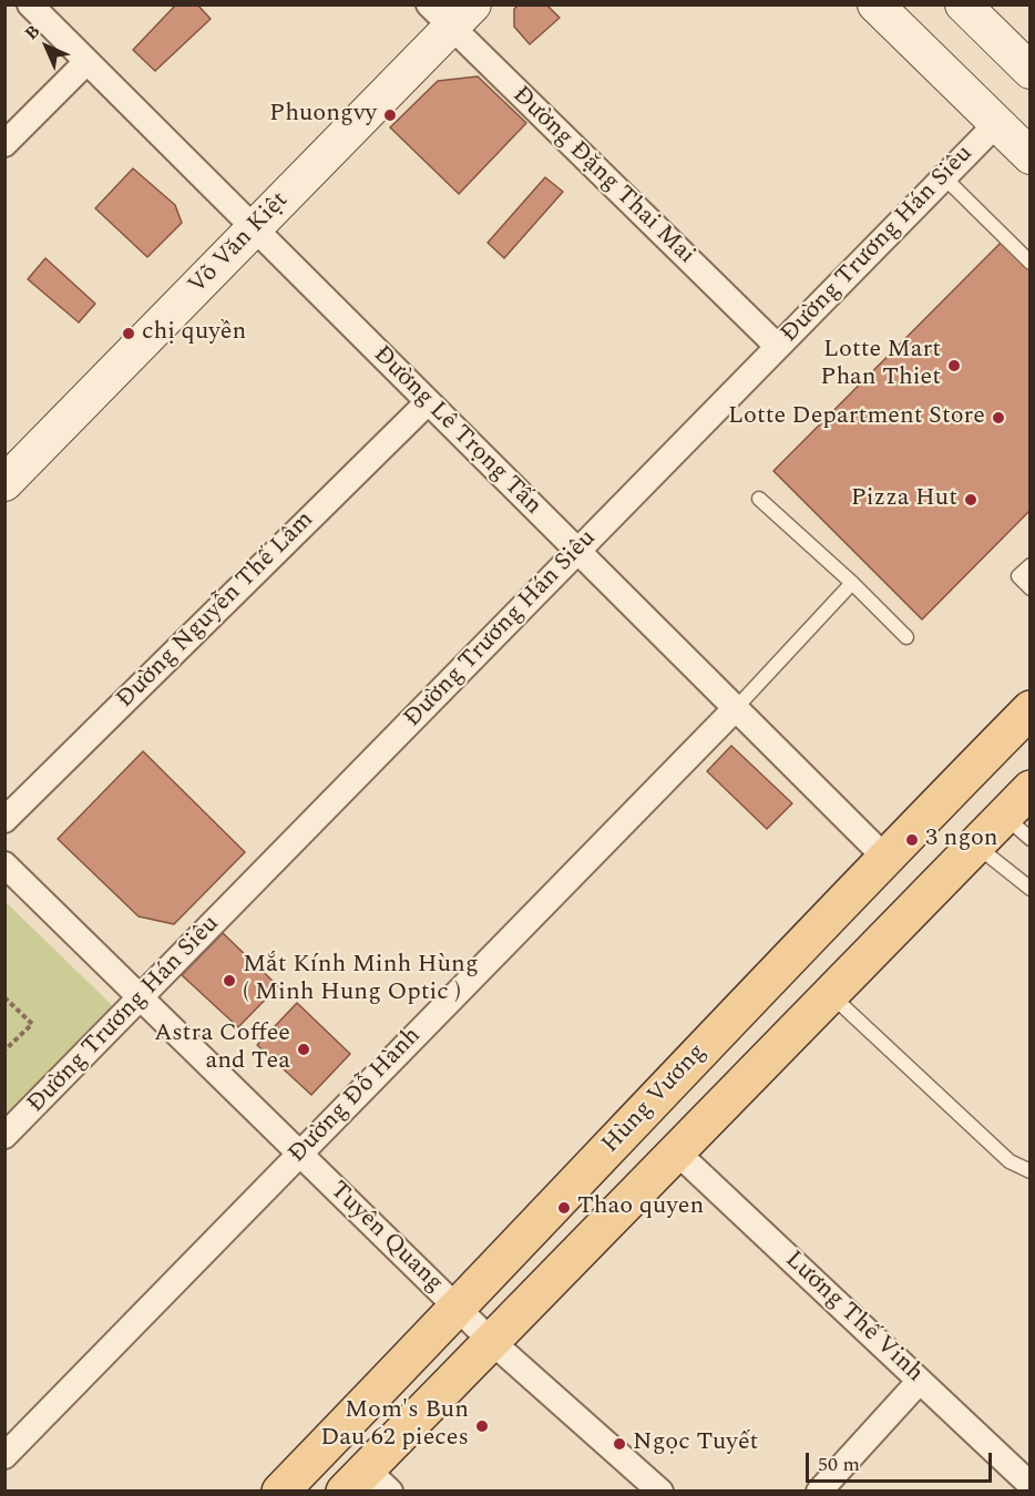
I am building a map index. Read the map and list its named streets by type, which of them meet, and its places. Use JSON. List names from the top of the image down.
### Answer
{
  "streets": {
    "main road": ["Hùng Vương"],
    "street": [
      "Đường Đặng Thai Mai",
      "Võ Văn Kiệt",
      "Đường Trương Hán Siêu",
      "Đường Lê Trọng Tấn",
      "Đường Nguyễn Thế Lâm",
      "Đường Đỗ Hành",
      "Tuyên Quang",
      "Lương Thế Vinh"
    ]
  },
  "crossings": [
    ["Đường Đặng Thai Mai", "Võ Văn Kiệt"],
    ["Đường Đặng Thai Mai", "Đường Trương Hán Siêu"],
    ["Võ Văn Kiệt", "Đường Lê Trọng Tấn"],
    ["Đường Trương Hán Siêu", "Đường Lê Trọng Tấn"],
    ["Đường Trương Hán Siêu", "Tuyên Quang"],
    ["Đường Lê Trọng Tấn", "Đường Nguyễn Thế Lâm"],
    ["Đường Lê Trọng Tấn", "Đường Đỗ Hành"],
    ["Đường Lê Trọng Tấn", "Hùng Vương"],
    ["Đường Đỗ Hành", "Tuyên Quang"],
    ["Hùng Vương", "Tuyên Quang"],
    ["Hùng Vương", "Lương Thế Vinh"]
  ],
  "places": [
    "Phuongvy",
    "chị quyền",
    "Lotte Mart Phan Thiet",
    "Lotte Department Store",
    "Pizza Hut",
    "3 ngon",
    "Mắt Kính Minh Hùng ( Minh Hung Optic )",
    "Astra Coffee and Tea",
    "Thao quyen",
    "Mom's Bun Dau 62 pieces",
    "Ngọc Tuyết"
  ],
  "scale_bar": "50 m",
  "north": "top left"
}
